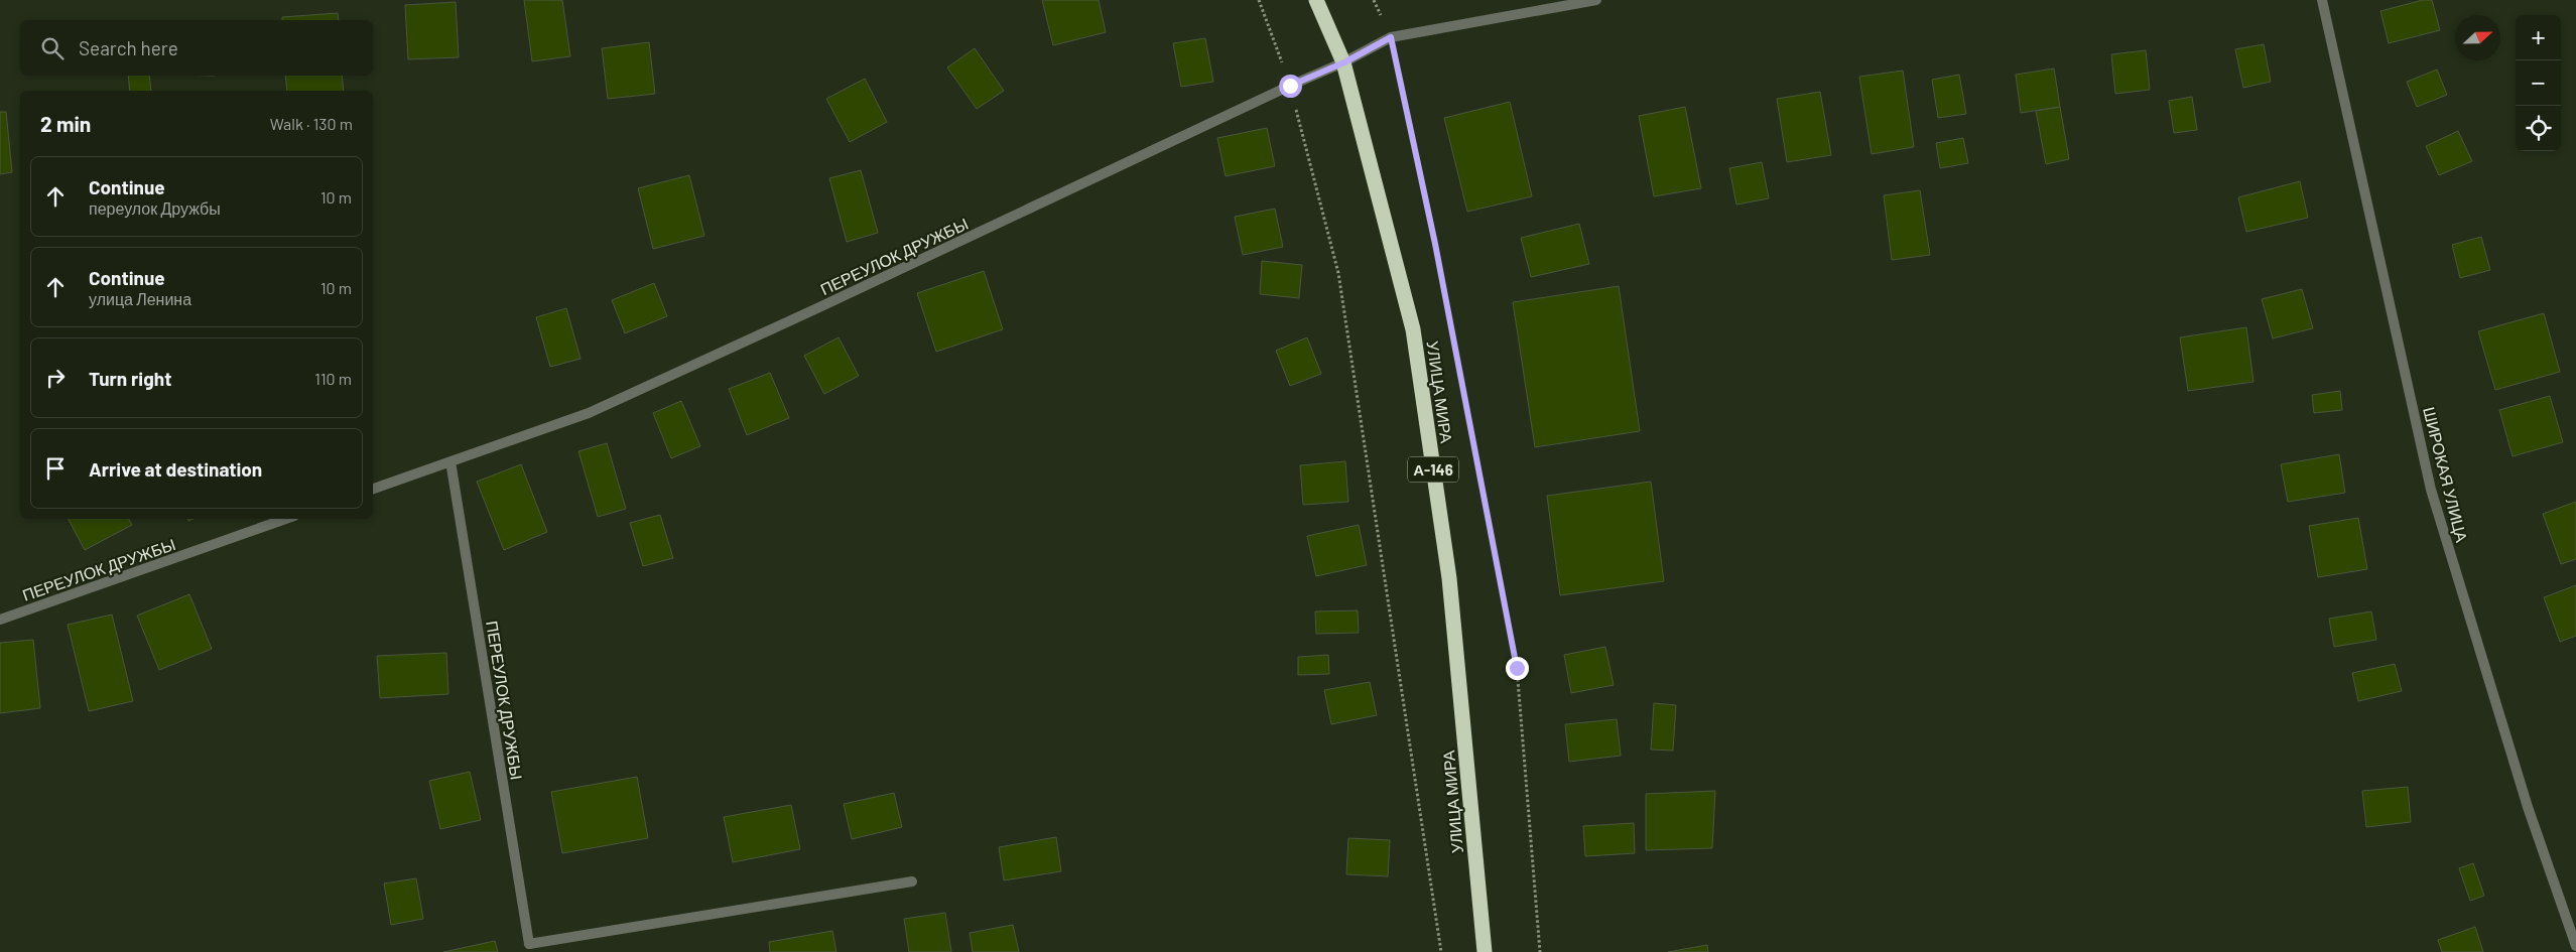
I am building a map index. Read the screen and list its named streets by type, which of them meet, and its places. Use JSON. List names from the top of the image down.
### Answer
{
  "streets": {
    "highway": ["УЛИЦА МИРА", "А-146"],
    "street": ["ПЕРЕУЛОК ДРУЖБЫ", "ШИРОКАЯ УЛИЦА"]
  },
  "crossings": [
    ["ПЕРЕУЛОК ДРУЖБЫ", "УЛИЦА МИРА"]
  ],
  "north": "right",
  "page": {
    "map_buttons": ["+", "−"],
    "search": "Search here",
    "heading": ["2 min", "Walk · 130 m"],
    "list": [
      ["Continue", "переулок Дружбы", "10 m"],
      ["Continue", "улица Ленина", "10 m"],
      ["Turn right", "110 m"],
      "Arrive at destination"
    ]
  }
}
